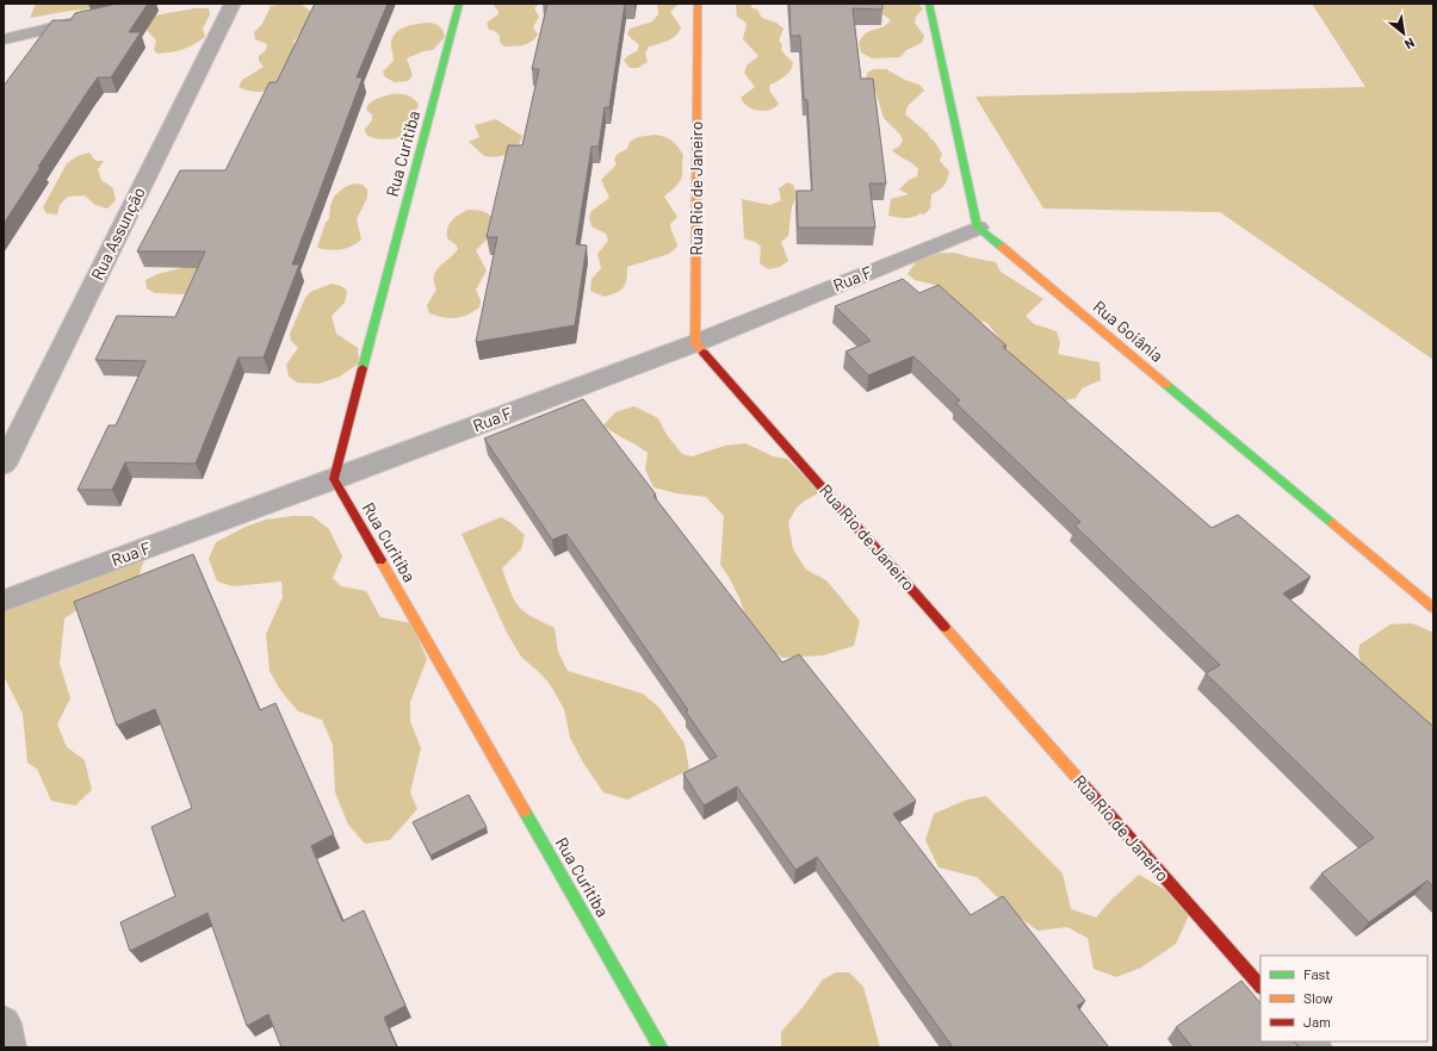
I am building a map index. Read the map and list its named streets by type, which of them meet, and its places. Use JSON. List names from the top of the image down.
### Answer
{
  "streets": {
    "street": [
      "Rua Curitiba",
      "Rua Rio de Janeiro",
      "Rua Assunção",
      "Rua F",
      "Rua Goiânia"
    ]
  },
  "crossings": [
    ["Rua Curitiba", "Rua F"],
    ["Rua Rio de Janeiro", "Rua F"],
    ["Rua F", "Rua Goiânia"]
  ],
  "legend": ["Fast", "Slow", "Jam"],
  "north": "bottom right"
}
